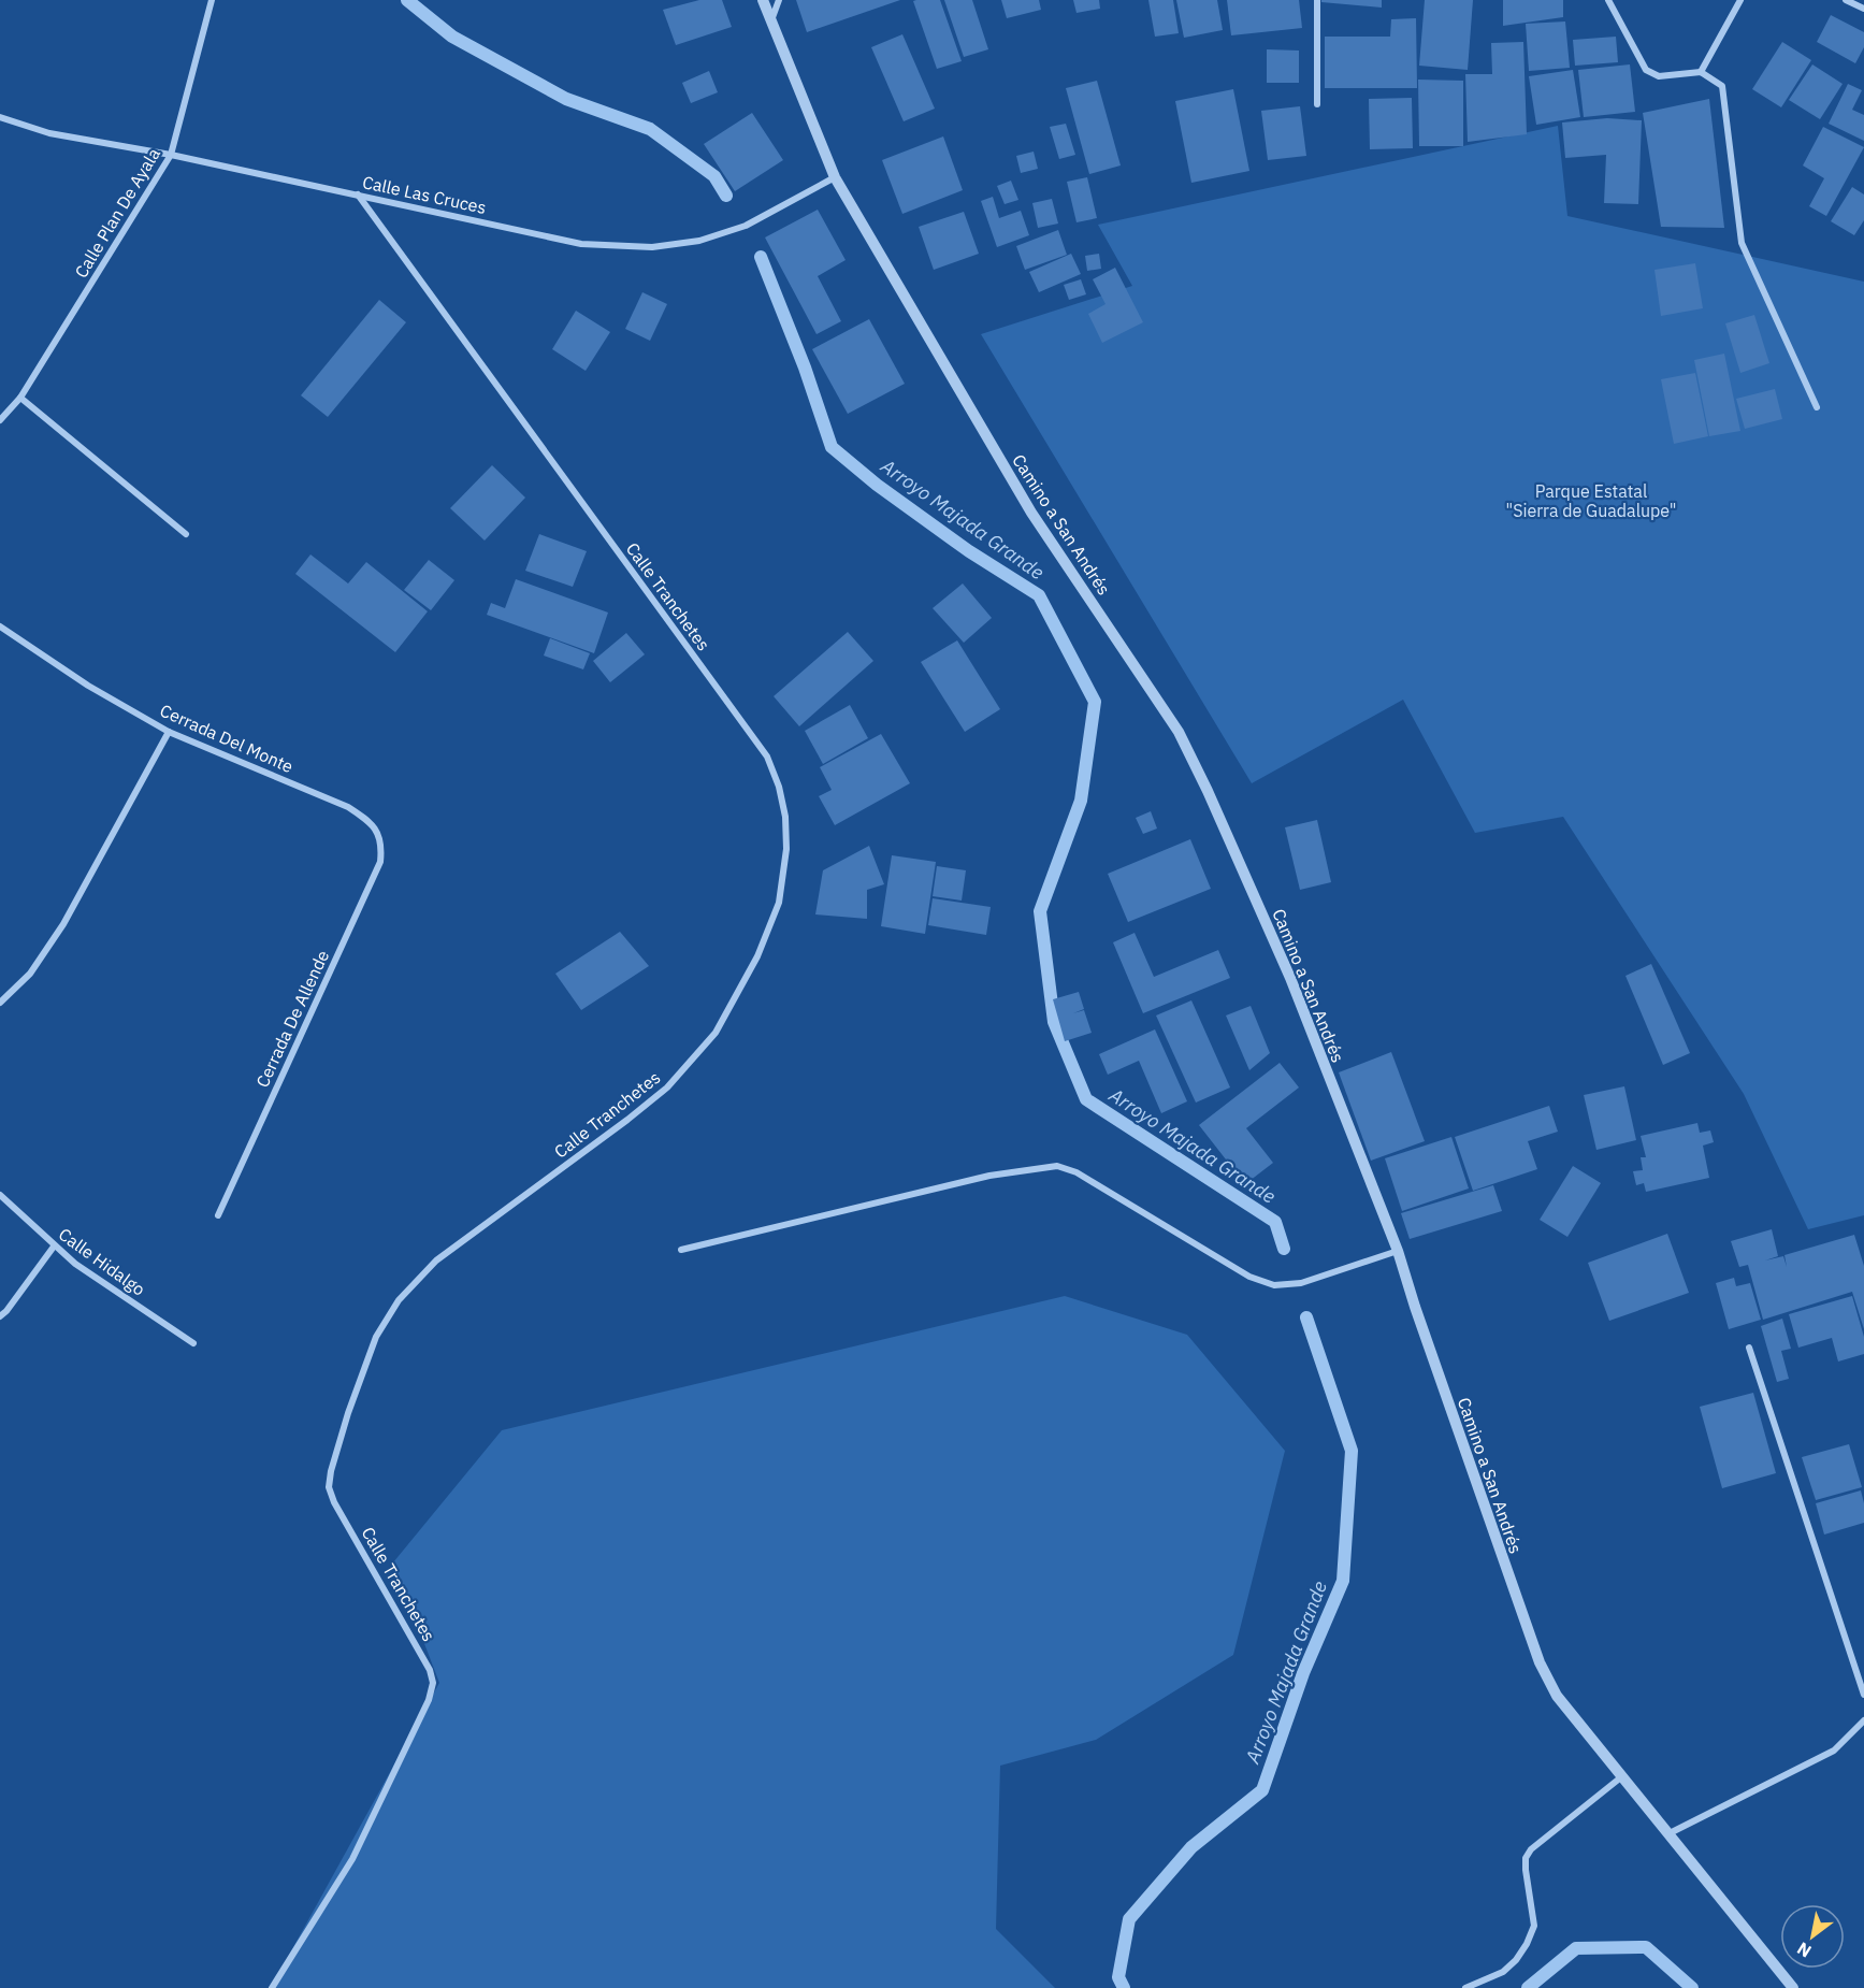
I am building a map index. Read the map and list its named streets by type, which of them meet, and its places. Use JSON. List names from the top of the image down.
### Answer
{
  "streets": {
    "street": [
      "Calle Las Cruces",
      "Calle Plan De Ayala",
      "Camino a San Andrés",
      "Calle Tranchetes",
      "Cerrada Del Monte",
      "Cerrada De Allende",
      "Calle Hidalgo"
    ]
  },
  "crossings": [
    ["Calle Las Cruces", "Calle Plan De Ayala"],
    ["Calle Las Cruces", "Camino a San Andrés"],
    ["Calle Las Cruces", "Calle Tranchetes"],
    ["Cerrada Del Monte", "Cerrada De Allende"]
  ],
  "water": ["Arroyo Majada Grande"],
  "parks": ["Parque Estatal \"Sierra de Guadalupe\""],
  "north": "bottom left"
}
